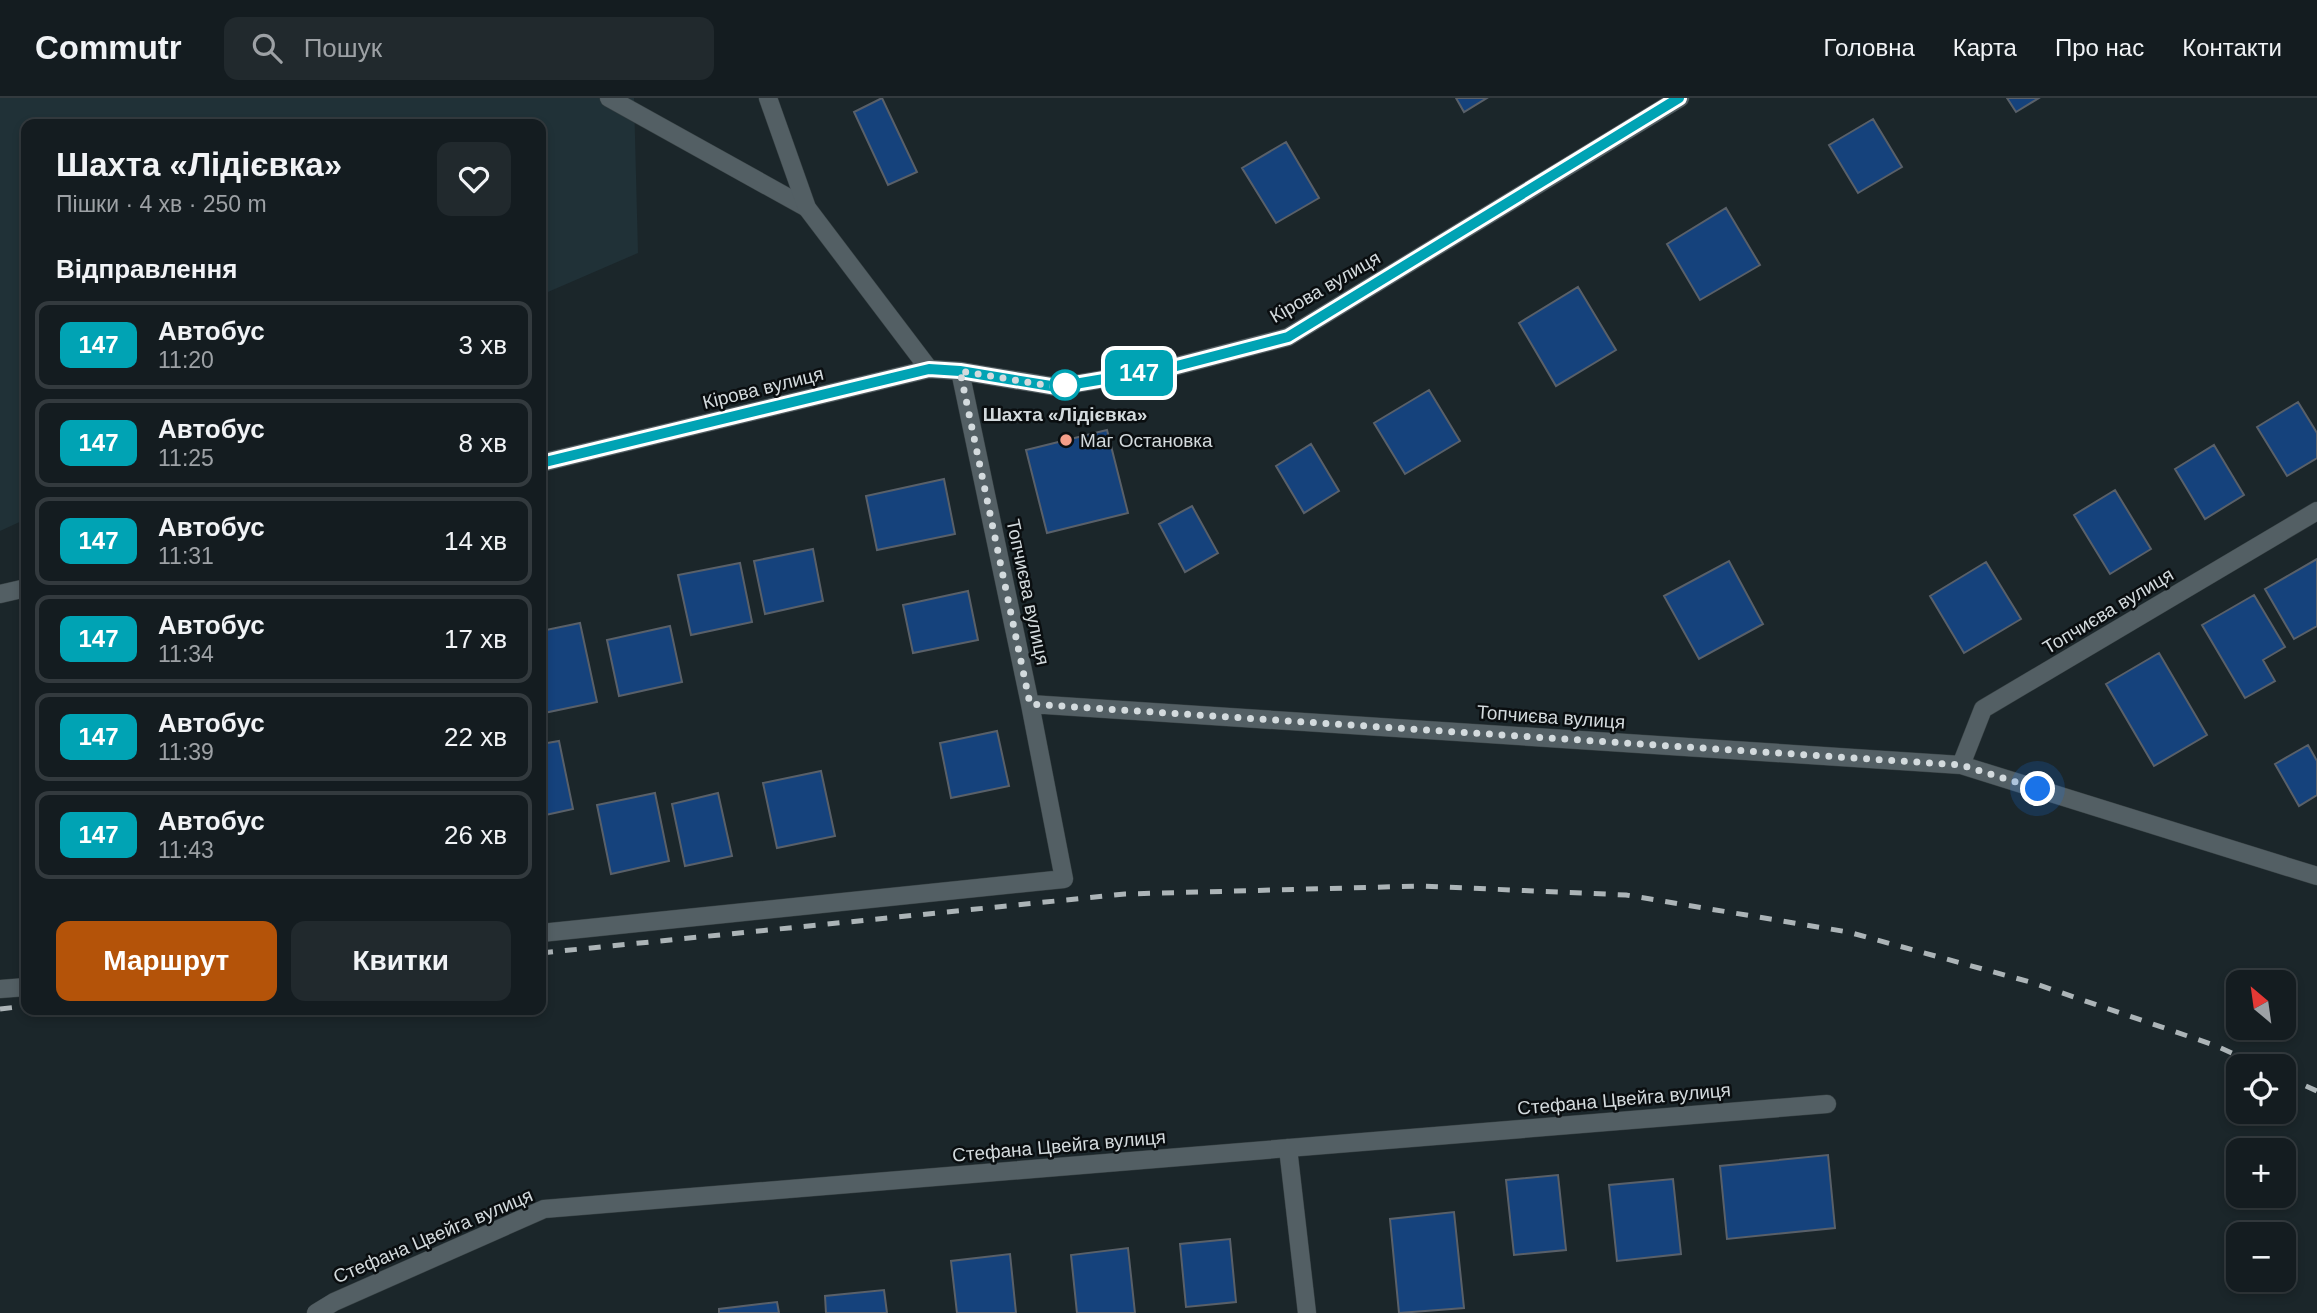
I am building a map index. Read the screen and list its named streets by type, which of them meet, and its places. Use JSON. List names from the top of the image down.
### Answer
{
  "streets": {
    "street": ["Кірова вулиця", "Топчиєва вулиця", "Стефана Цвейга вулиця"]
  },
  "crossings": [
    ["Кірова вулиця", "Топчиєва вулиця"]
  ],
  "places": ["Шахта «Лідієвка»", "Маг Остановка"],
  "lines": ["bus line 147"],
  "north": "top left",
  "page": {
    "header": "Commutr",
    "search": "Пошук",
    "nav": [
      "Головна",
      "Карта",
      "Про нас",
      "Контакти"
    ],
    "on_map": "147",
    "heading": [
      ["Шахта «Лідієвка»", "Пішки · 4 хв · 250 m"],
      "Відправлення"
    ],
    "list": [
      {
        "mark": "147",
        "name": "Автобус",
        "note": "11:20",
        "value": "3 хв"
      },
      {
        "mark": "147",
        "name": "Автобус",
        "note": "11:25",
        "value": "8 хв"
      },
      {
        "mark": "147",
        "name": "Автобус",
        "note": "11:31",
        "value": "14 хв"
      },
      {
        "mark": "147",
        "name": "Автобус",
        "note": "11:34",
        "value": "17 хв"
      },
      {
        "mark": "147",
        "name": "Автобус",
        "note": "11:39",
        "value": "22 хв"
      },
      {
        "mark": "147",
        "name": "Автобус",
        "note": "11:43",
        "value": "26 хв"
      }
    ],
    "buttons": ["Маршрут", "Квитки"],
    "map_buttons": ["+", "−"]
  }
}
